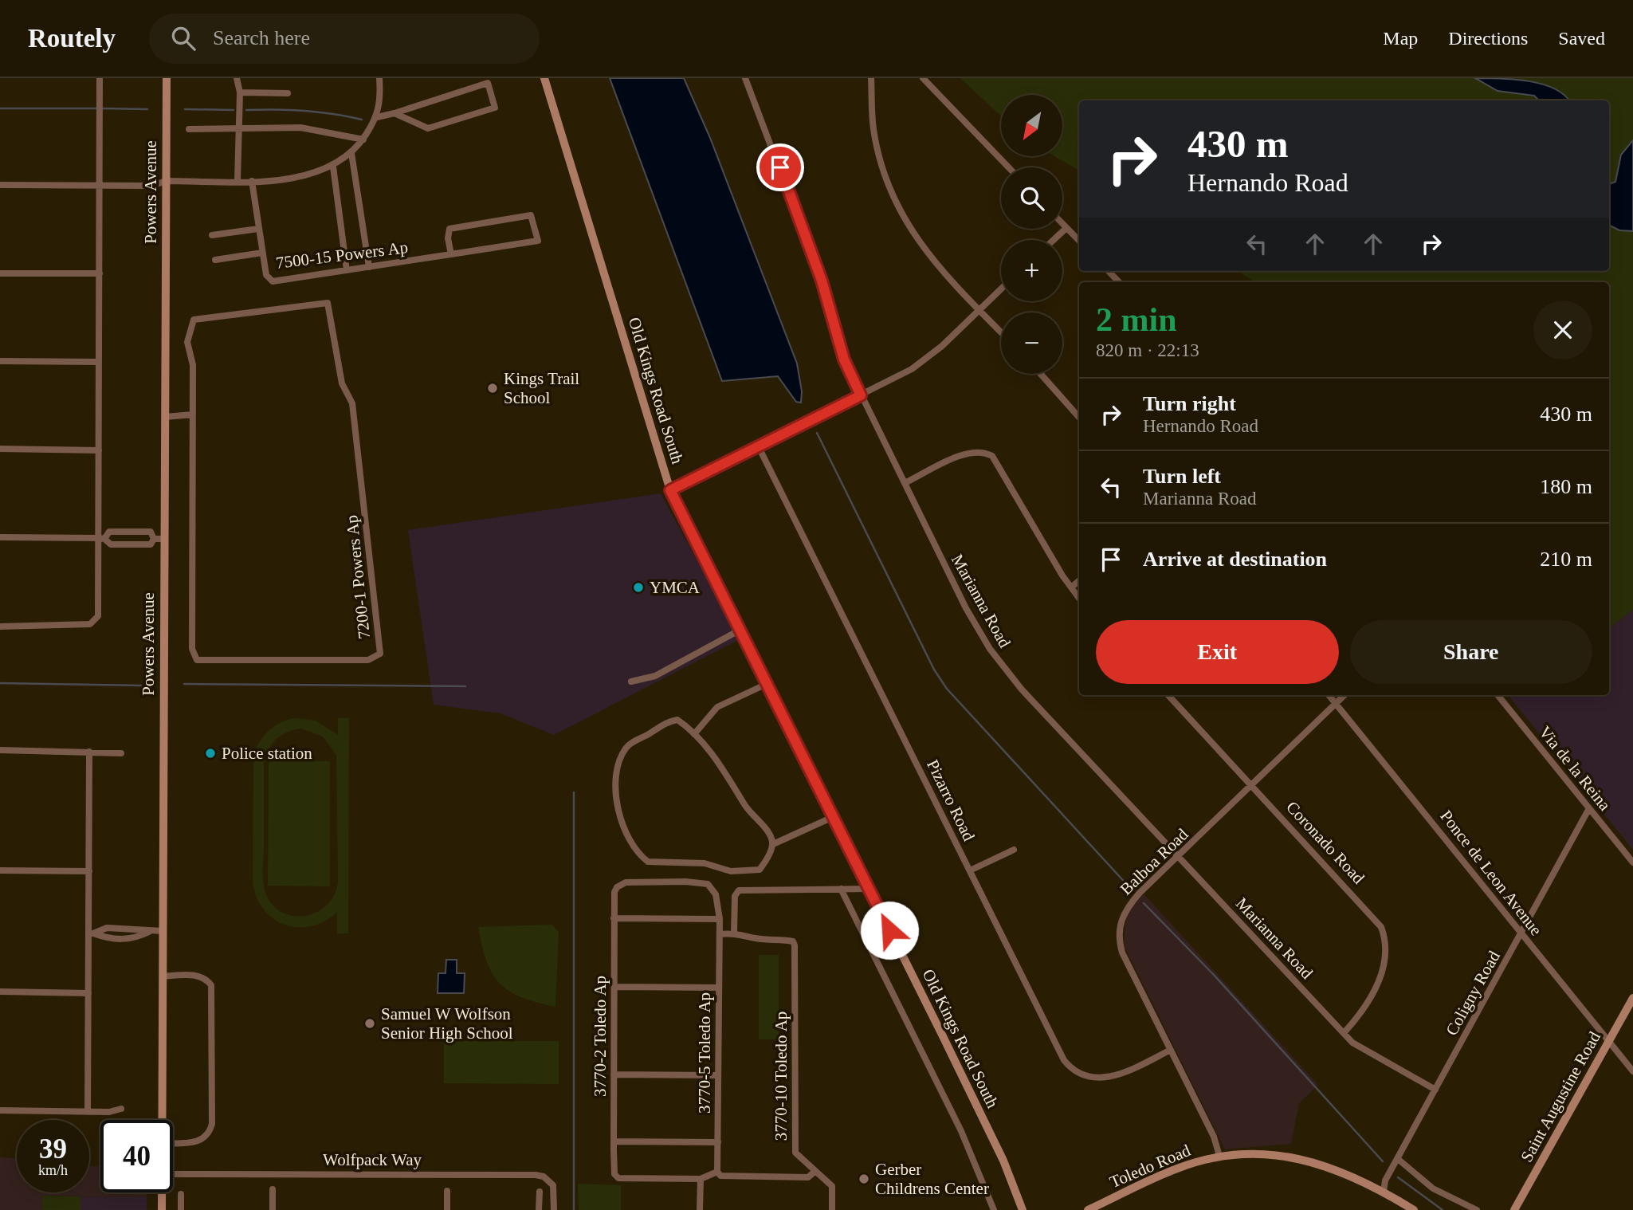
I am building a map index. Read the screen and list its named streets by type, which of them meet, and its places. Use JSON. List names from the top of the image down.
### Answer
{
  "streets": {
    "street": [
      "Powers Avenue",
      "7500-15 Powers Ap",
      "Old Kings Road South",
      "7200-1 Powers Ap",
      "Marianna Road",
      "Via de la Reina",
      "Pizarro Road",
      "Coronado Road",
      "Balboa Road",
      "Ponce de Leon Avenue",
      "Coligny Road",
      "3770-2 Toledo Ap",
      "3770-5 Toledo Ap",
      "3770-10 Toledo Ap",
      "Saint Augustine Road",
      "Wolfpack Way",
      "Toledo Road"
    ]
  },
  "crossings": [
    ["Marianna Road", "Coronado Road"],
    ["Marianna Road", "Balboa Road"],
    ["Marianna Road", "Coligny Road"],
    ["Via de la Reina", "Coligny Road"],
    ["Pizarro Road", "Balboa Road"],
    ["Coronado Road", "Balboa Road"],
    ["Balboa Road", "Ponce de Leon Avenue"],
    ["Balboa Road", "Toledo Road"],
    ["Ponce de Leon Avenue", "Coligny Road"],
    ["Ponce de Leon Avenue", "Saint Augustine Road"],
    ["Coligny Road", "Toledo Road"],
    ["3770-5 Toledo Ap", "3770-10 Toledo Ap"]
  ],
  "places": [
    "Kings Trail School",
    "YMCA",
    "Police station",
    "Samuel W Wolfson Senior High School",
    "Gerber Childrens Center"
  ],
  "north": "bottom left",
  "page": {
    "header": "Routely",
    "search": "Search here",
    "nav": ["Map", "Directions", "Saved"],
    "map_buttons": ["+", "−"],
    "turn": ["430 m", "Hernando Road"],
    "heading": ["2 min", "820 m · 22:13"],
    "list": [
      {
        "name": "Turn right",
        "note": "Hernando Road",
        "value": "430 m"
      },
      {
        "name": "Turn left",
        "note": "Marianna Road",
        "value": "180 m"
      },
      {
        "name": "Arrive at destination",
        "value": "210 m"
      }
    ],
    "buttons": ["Exit", "Share"],
    "speed": "39 km/h",
    "limit": "40"
  }
}
